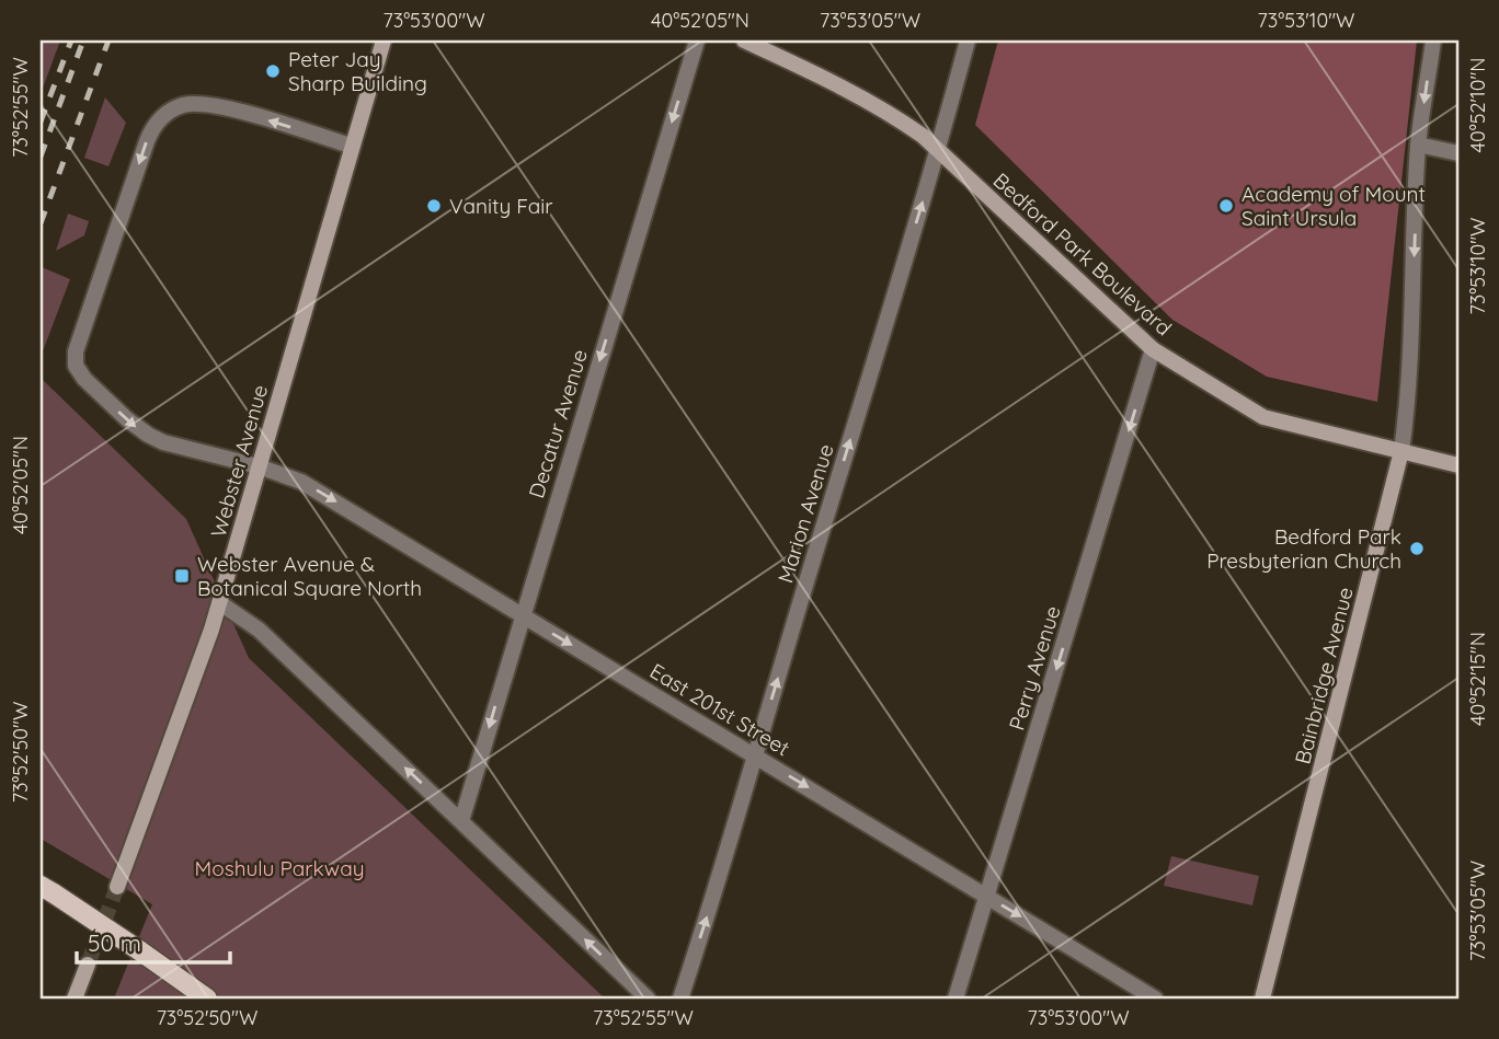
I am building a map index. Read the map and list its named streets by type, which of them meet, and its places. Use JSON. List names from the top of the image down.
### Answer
{
  "streets": {
    "main road": ["Bedford Park Boulevard", "Webster Avenue", "Bainbridge Avenue"],
    "street": [
      "Decatur Avenue",
      "Marion Avenue",
      "Perry Avenue",
      "East 201st Street"
    ]
  },
  "crossings": [
    ["Bedford Park Boulevard", "Marion Avenue"],
    ["Bedford Park Boulevard", "Perry Avenue"],
    ["Bedford Park Boulevard", "Bainbridge Avenue"],
    ["Decatur Avenue", "East 201st Street"],
    ["Webster Avenue", "East 201st Street"],
    ["Marion Avenue", "East 201st Street"],
    ["Perry Avenue", "East 201st Street"]
  ],
  "one_way": [
    "Decatur Avenue",
    "Marion Avenue",
    "Perry Avenue",
    "Bainbridge Avenue"
  ],
  "parks": ["Moshulu Parkway"],
  "places": {
    "other": [
      "Peter Jay Sharp Building",
      "Vanity Fair",
      "Academy of Mount Saint Ursula",
      "Bedford Park Presbyterian Church"
    ],
    "transit": ["Webster Avenue & Botanical Square North"]
  },
  "scale_bar": "50 m",
  "coordinates": [
    "73°53'00\"W",
    "40°52'05\"N",
    "73°53'05\"W",
    "73°53'10\"W",
    "40°52'10\"N",
    "73°52'55\"W",
    "40°52'15\"N",
    "73°52'50\"W"
  ]
}
